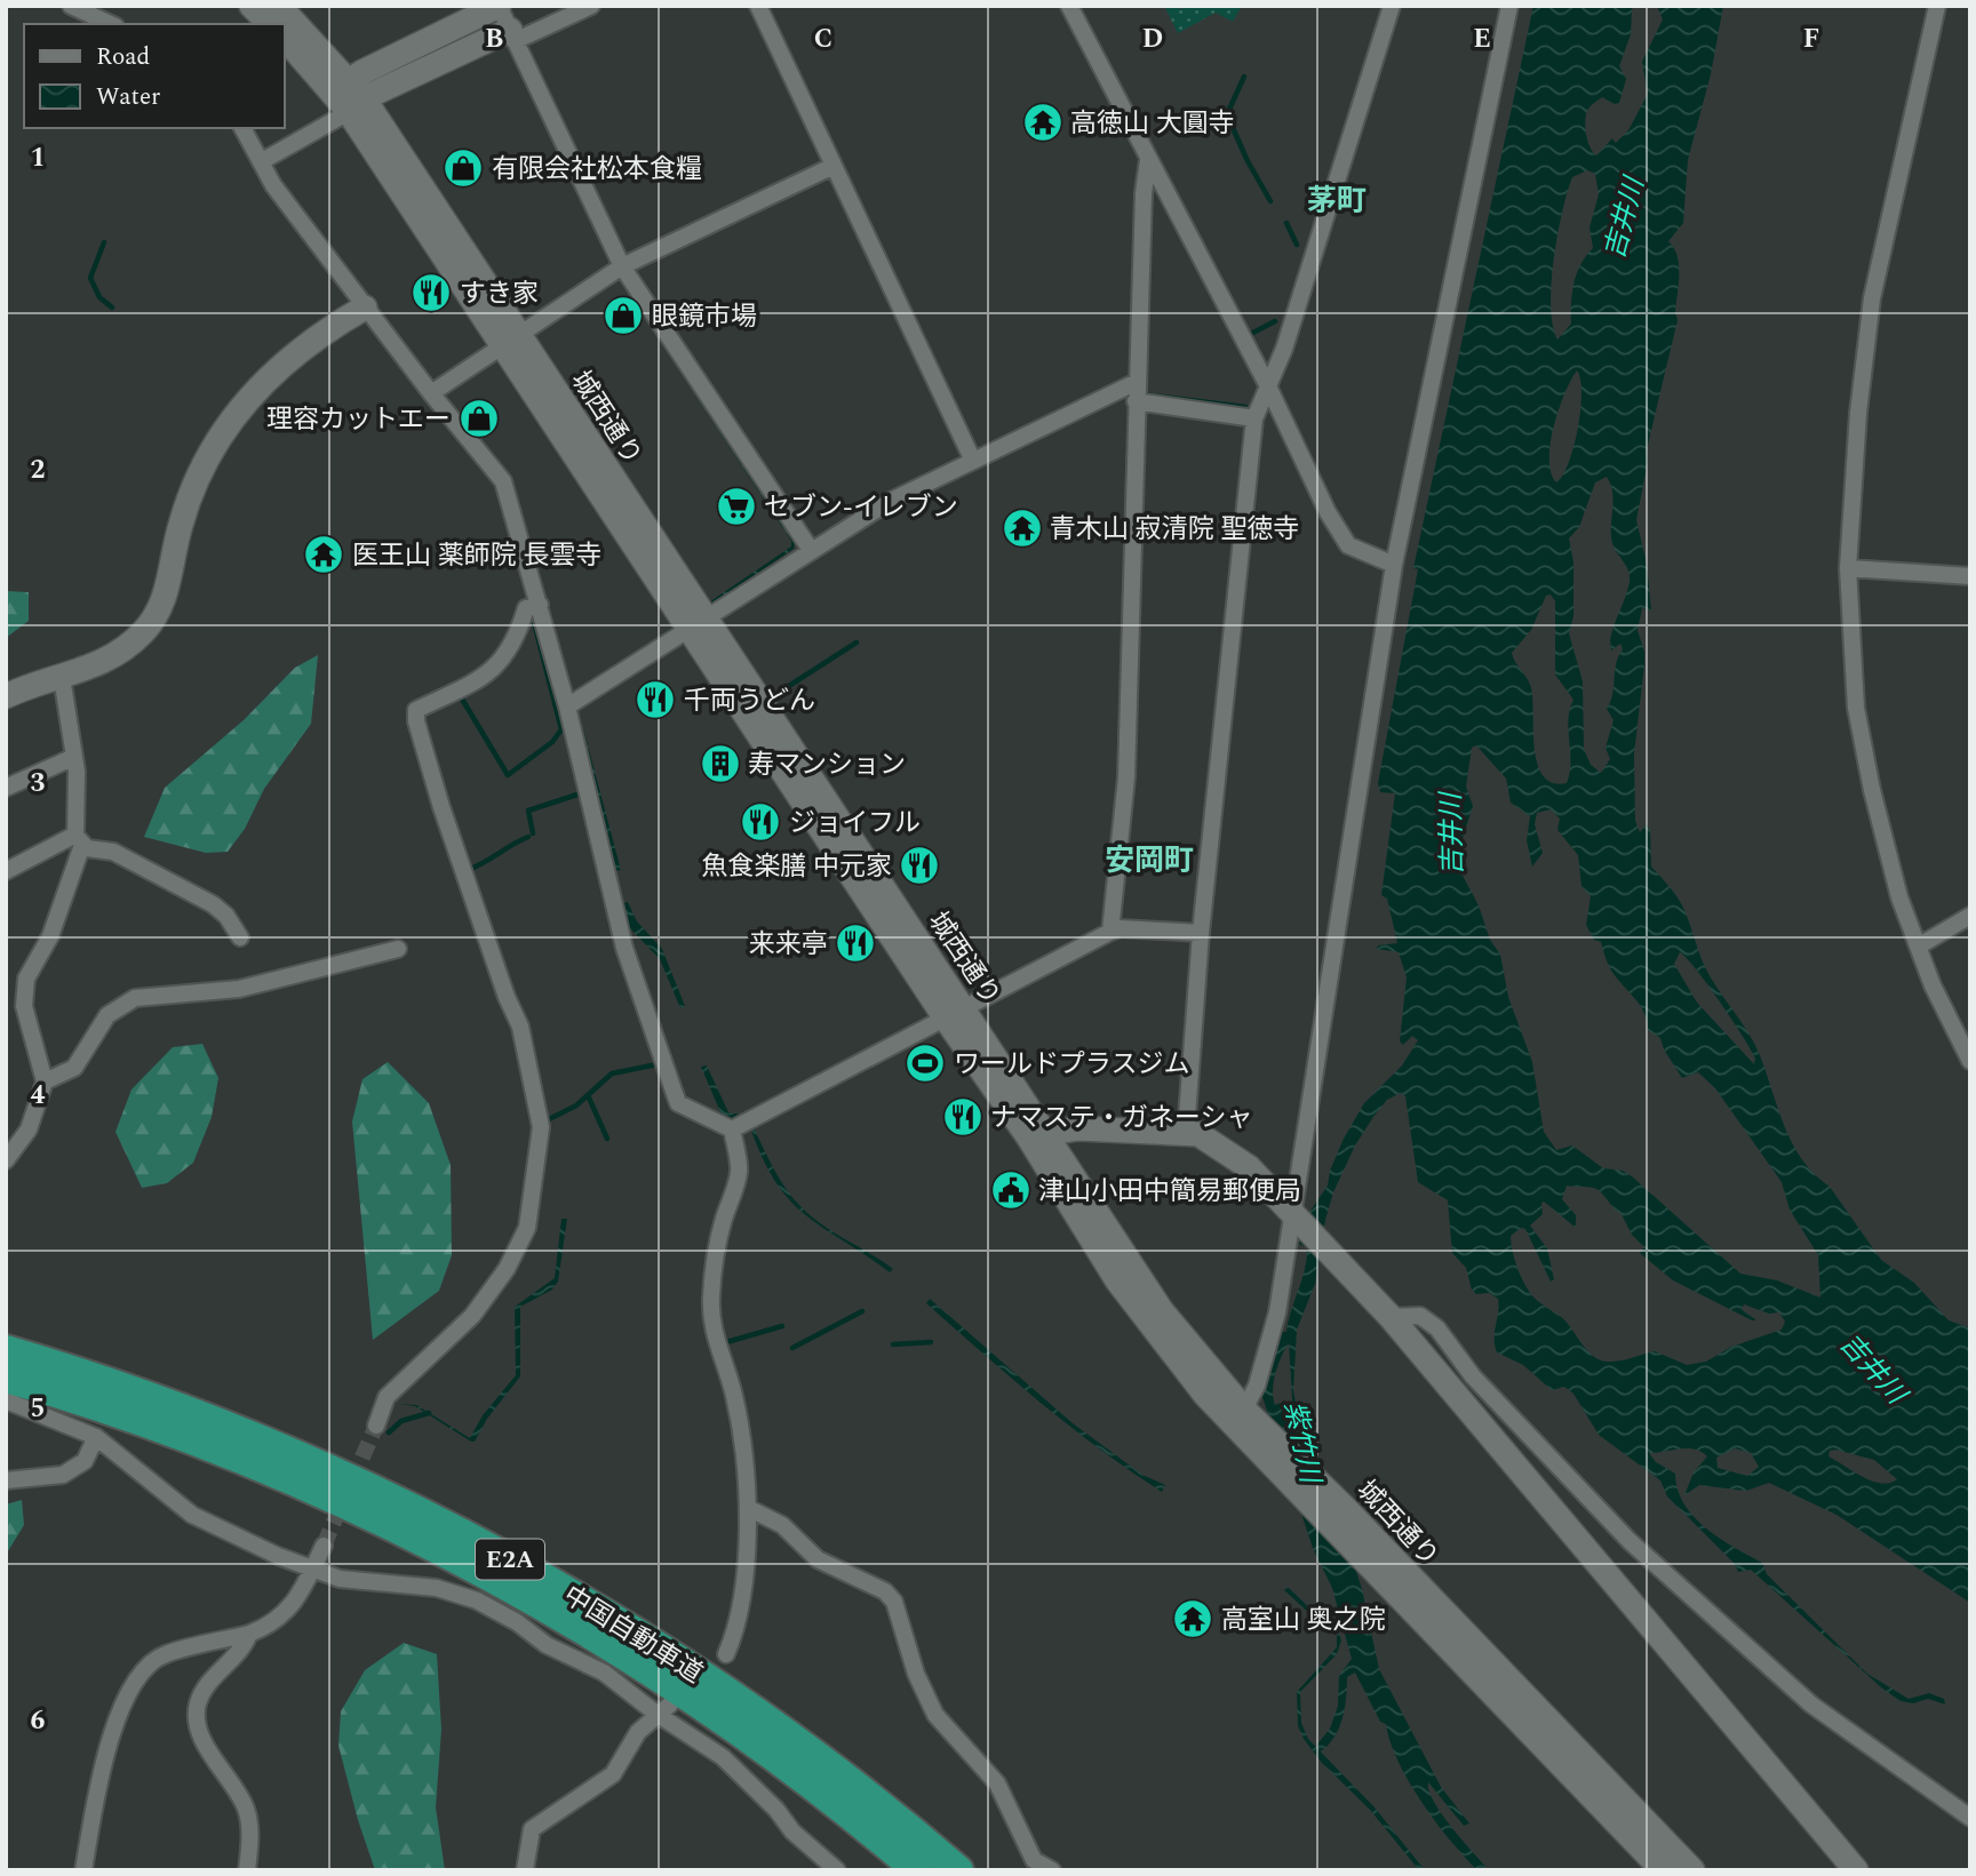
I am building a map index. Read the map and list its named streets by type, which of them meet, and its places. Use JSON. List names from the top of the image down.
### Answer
{
  "streets": {
    "highway": ["E2A", "中国自動車道"],
    "street": ["城西通り"]
  },
  "districts": ["茅町", "安岡町"],
  "water": ["吉井川", "紫竹川"],
  "places": {
    "temple": [
      "高徳山 大圓寺",
      "青木山 寂清院 聖徳寺",
      "医王山 薬師院 長雲寺",
      "高室山 奥之院"
    ],
    "shop": ["有限会社松本食糧", "眼鏡市場", "理容カットエー"],
    "restaurant": [
      "すき家",
      "千両うどん",
      "ジョイフル",
      "魚食楽膳 中元家",
      "来来亭",
      "ナマステ・ガネーシャ"
    ],
    "supermarket": ["セブン-イレブン"],
    "building": ["寿マンション"],
    "sports": ["ワールドプラスジム"],
    "public building": ["津山小田中簡易郵便局"]
  },
  "legend": ["Road", "Water"],
  "grid": {
    "columns": [
      "B",
      "C",
      "D",
      "E",
      "F"
    ],
    "rows": [
      "1",
      "2",
      "3",
      "4",
      "5",
      "6"
    ]
  }
}
